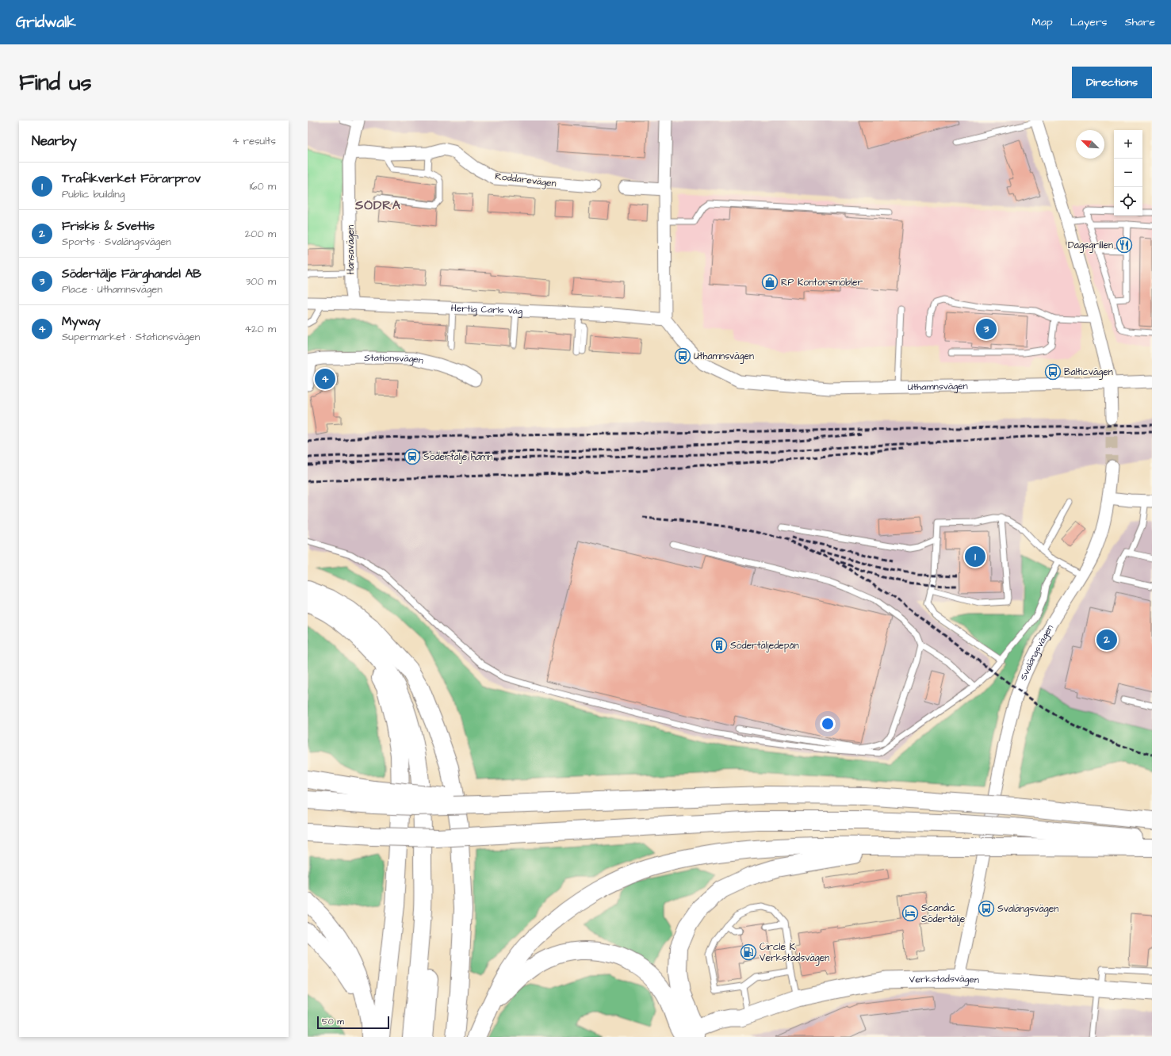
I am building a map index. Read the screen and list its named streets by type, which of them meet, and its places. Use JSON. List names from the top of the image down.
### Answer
{
  "streets": {
    "main road": ["Verkstadsvägen"],
    "street": [
      "Roddarevägen",
      "Hansavägen",
      "Hertig Carls väg",
      "Stationsvägen",
      "Uthamnsvägen",
      "Svalängsvägen"
    ]
  },
  "crossings": [
    ["Roddarevägen", "Hansavägen"],
    ["Hansavägen", "Hertig Carls väg"],
    ["Hertig Carls väg", "Uthamnsvägen"],
    ["Svalängsvägen", "Verkstadsvägen"]
  ],
  "districts": ["SÖDRA"],
  "places": {
    "restaurant": ["Dagsgrillen"],
    "shop": ["RP Kontorsmöbler"],
    "bus stop": ["Uthamnsvägen", "Balticvägen", "Svalängsvägen"],
    "station": ["Södertälje hamn"],
    "building": ["Södertäljedepån"],
    "hotel": ["Scandic Södertälje"],
    "fuel station": ["Circle K Verkstadsvägen"]
  },
  "scale_bar": "50 m",
  "north": "top left",
  "page": {
    "header": "Gridwalk",
    "nav": ["Map", "Layers", "Share"],
    "buttons": "Directions",
    "title": "Find us",
    "heading": ["Nearby", "4 results"],
    "map_buttons": ["+", "−"],
    "list": [
      {
        "mark": "1",
        "name": "Trafikverket Förarprov",
        "note": "Public building",
        "value": "160 m"
      },
      {
        "mark": "2",
        "name": "Friskis & Svettis",
        "note": "Sports · Svalängsvägen",
        "value": "200 m"
      },
      {
        "mark": "3",
        "name": "Södertälje Färghandel AB",
        "note": "Place · Uthamnsvägen",
        "value": "300 m"
      },
      {
        "mark": "4",
        "name": "Myway",
        "note": "Supermarket · Stationsvägen",
        "value": "420 m"
      }
    ],
    "pins": [
      "3",
      "4",
      "1",
      "2"
    ],
    "scale": "50 m"
  }
}
